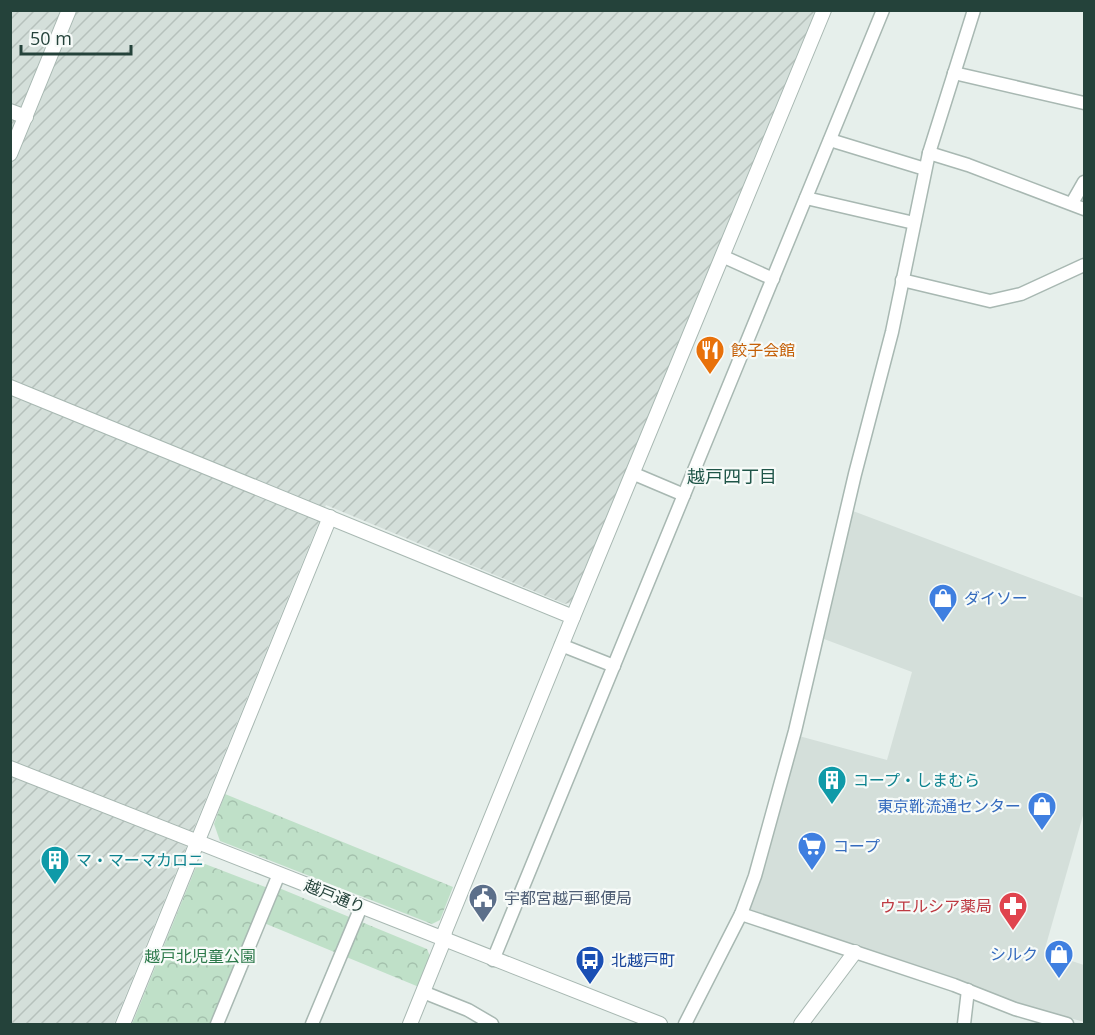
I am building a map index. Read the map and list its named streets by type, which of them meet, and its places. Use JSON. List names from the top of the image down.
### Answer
{
  "streets": {
    "street": ["越戸通り"]
  },
  "districts": ["越戸四丁目"],
  "parks": ["越戸北児童公園"],
  "places": {
    "restaurant": ["餃子会館"],
    "shop": ["ダイソー", "東京靴流通センター", "シルク"],
    "building": ["コープ・しまむら", "マ・マーマカロニ"],
    "supermarket": ["コープ"],
    "public building": ["宇都宮越戸郵便局"],
    "pharmacy": ["ウエルシア薬局"],
    "bus stop": ["北越戸町"]
  },
  "scale_bar": "50 m"
}
